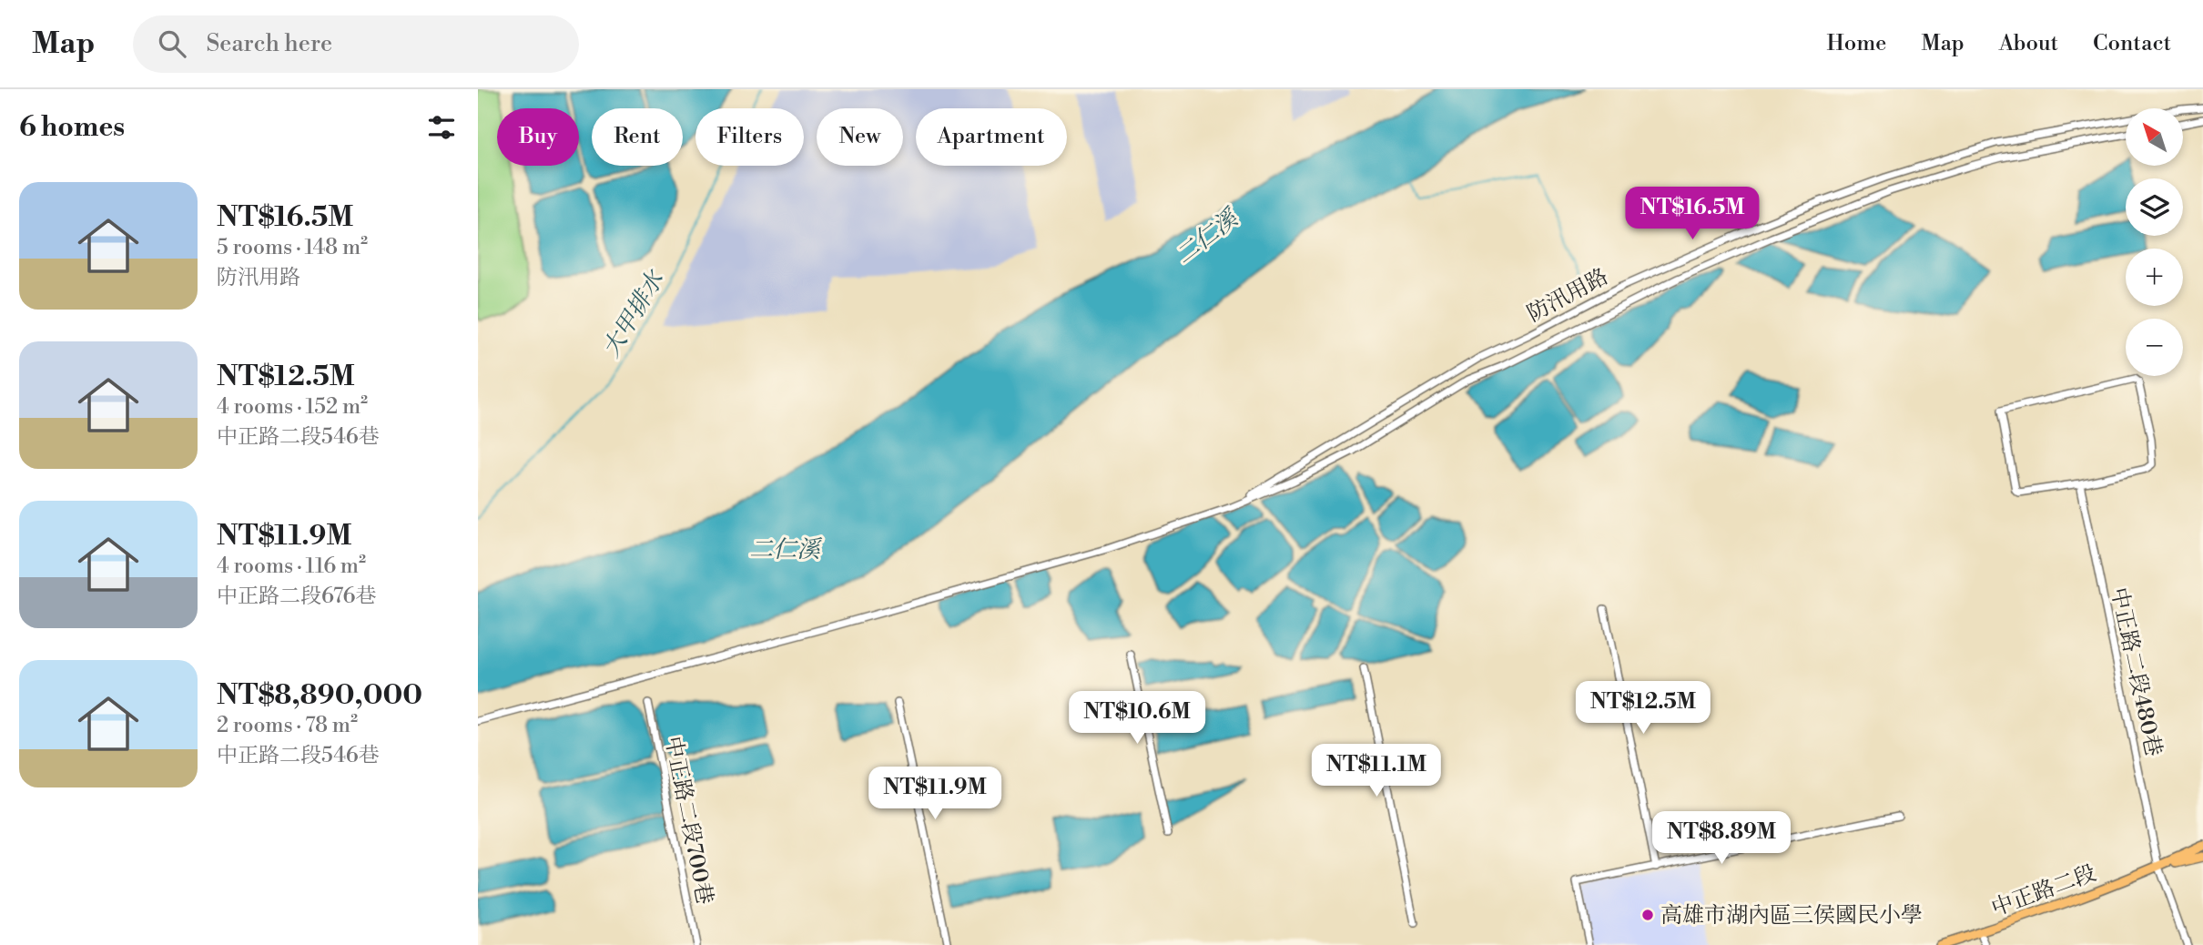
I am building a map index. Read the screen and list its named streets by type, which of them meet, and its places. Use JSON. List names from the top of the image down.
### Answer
{
  "streets": {
    "main road": ["中正路二段"],
    "street": ["防汛用路", "中正路二段480巷", "中正路二段700巷"]
  },
  "crossings": [
    ["中正路二段480巷", "中正路二段"]
  ],
  "water": ["二仁溪", "大甲排水"],
  "places": ["高雄市湖內區三侯國民小學"],
  "north": "top left",
  "page": {
    "header": "Map",
    "search": "Search here",
    "nav": [
      "Home",
      "Map",
      "About",
      "Contact"
    ],
    "heading": "6 homes",
    "map_buttons": ["+", "−"],
    "chip": [
      "Buy",
      "Rent",
      "Filters",
      "New",
      "Apartment"
    ],
    "list": [
      {
        "name": "NT$16.5M",
        "note": "5 rooms · 148 m² · 防汛用路"
      },
      {
        "name": "NT$12.5M",
        "note": "4 rooms · 152 m² · 中正路二段546巷"
      },
      {
        "name": "NT$11.9M",
        "note": "4 rooms · 116 m² · 中正路二段676巷"
      },
      {
        "name": "NT$8,890,000",
        "note": "2 rooms · 78 m² · 中正路二段546巷"
      }
    ],
    "price": [
      "NT$16.5M",
      "NT$12.5M",
      "NT$10.6M",
      "NT$11.1M",
      "NT$11.9M",
      "NT$8.89M"
    ]
  }
}
